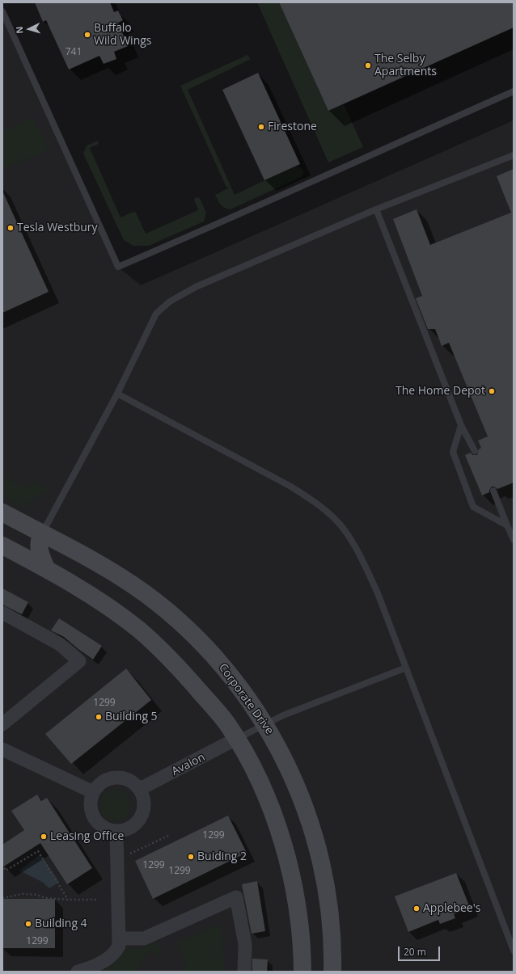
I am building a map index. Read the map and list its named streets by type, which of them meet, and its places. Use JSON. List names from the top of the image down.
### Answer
{
  "streets": {
    "main road": ["Corporate Drive"],
    "street": ["Avalon"]
  },
  "places": [
    "Buffalo Wild Wings",
    "The Selby Apartments",
    "Firestone",
    "Tesla Westbury",
    "The Home Depot",
    "Building 5",
    "Leasing Office",
    "Buiding 2",
    "Applebee's",
    "Building 4"
  ],
  "house_numbers": [
    "741",
    "1299",
    "1299",
    "1299",
    "1299",
    "1299"
  ],
  "scale_bar": "20 m",
  "north": "left"
}
